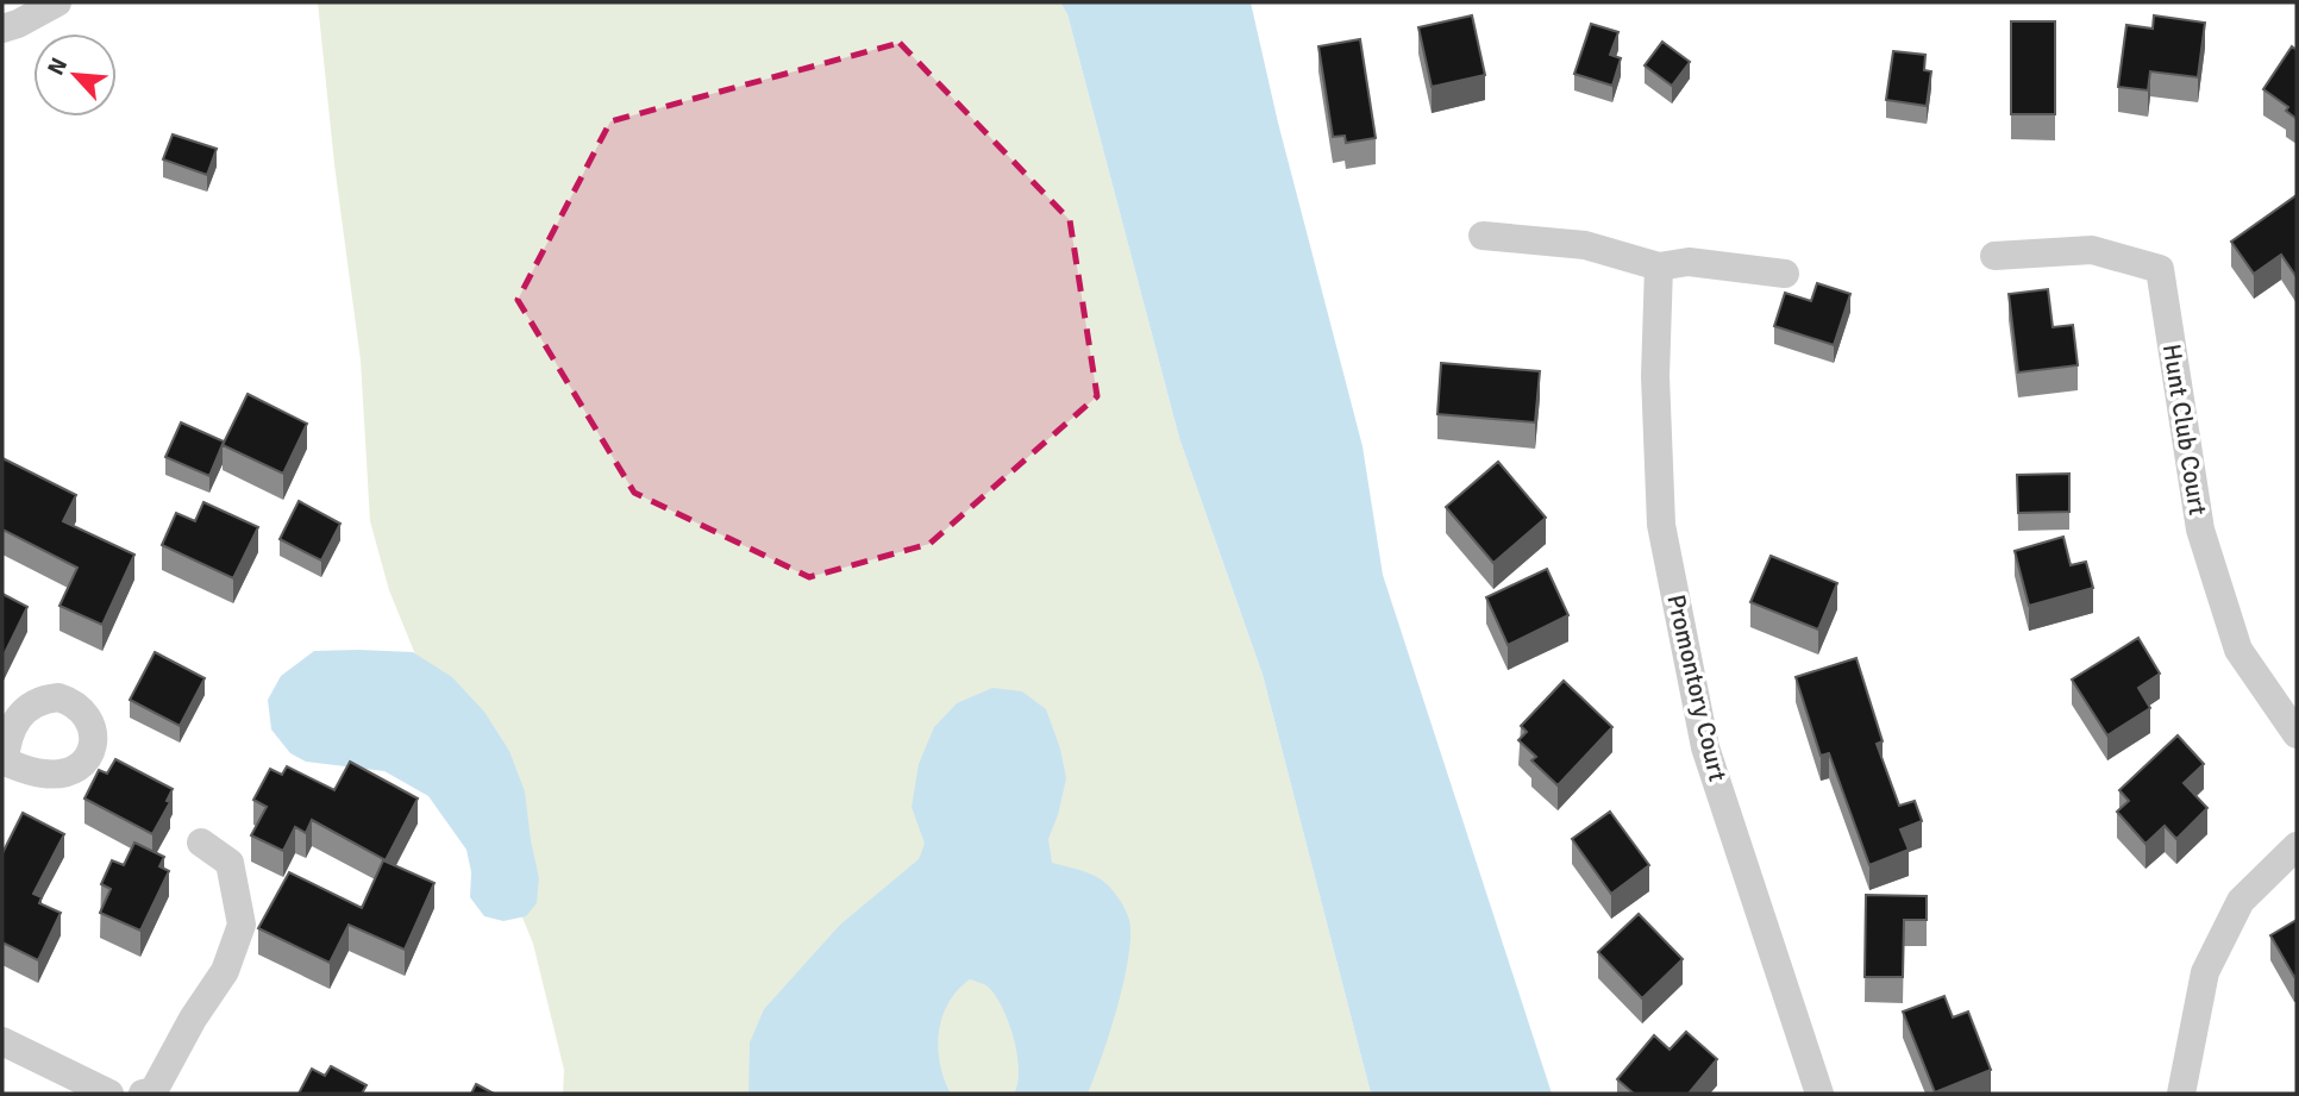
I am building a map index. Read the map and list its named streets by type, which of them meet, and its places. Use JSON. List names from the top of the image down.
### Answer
{
  "streets": {
    "street": ["Hunt Club Court", "Promontory Court"]
  },
  "north": "top left"
}
